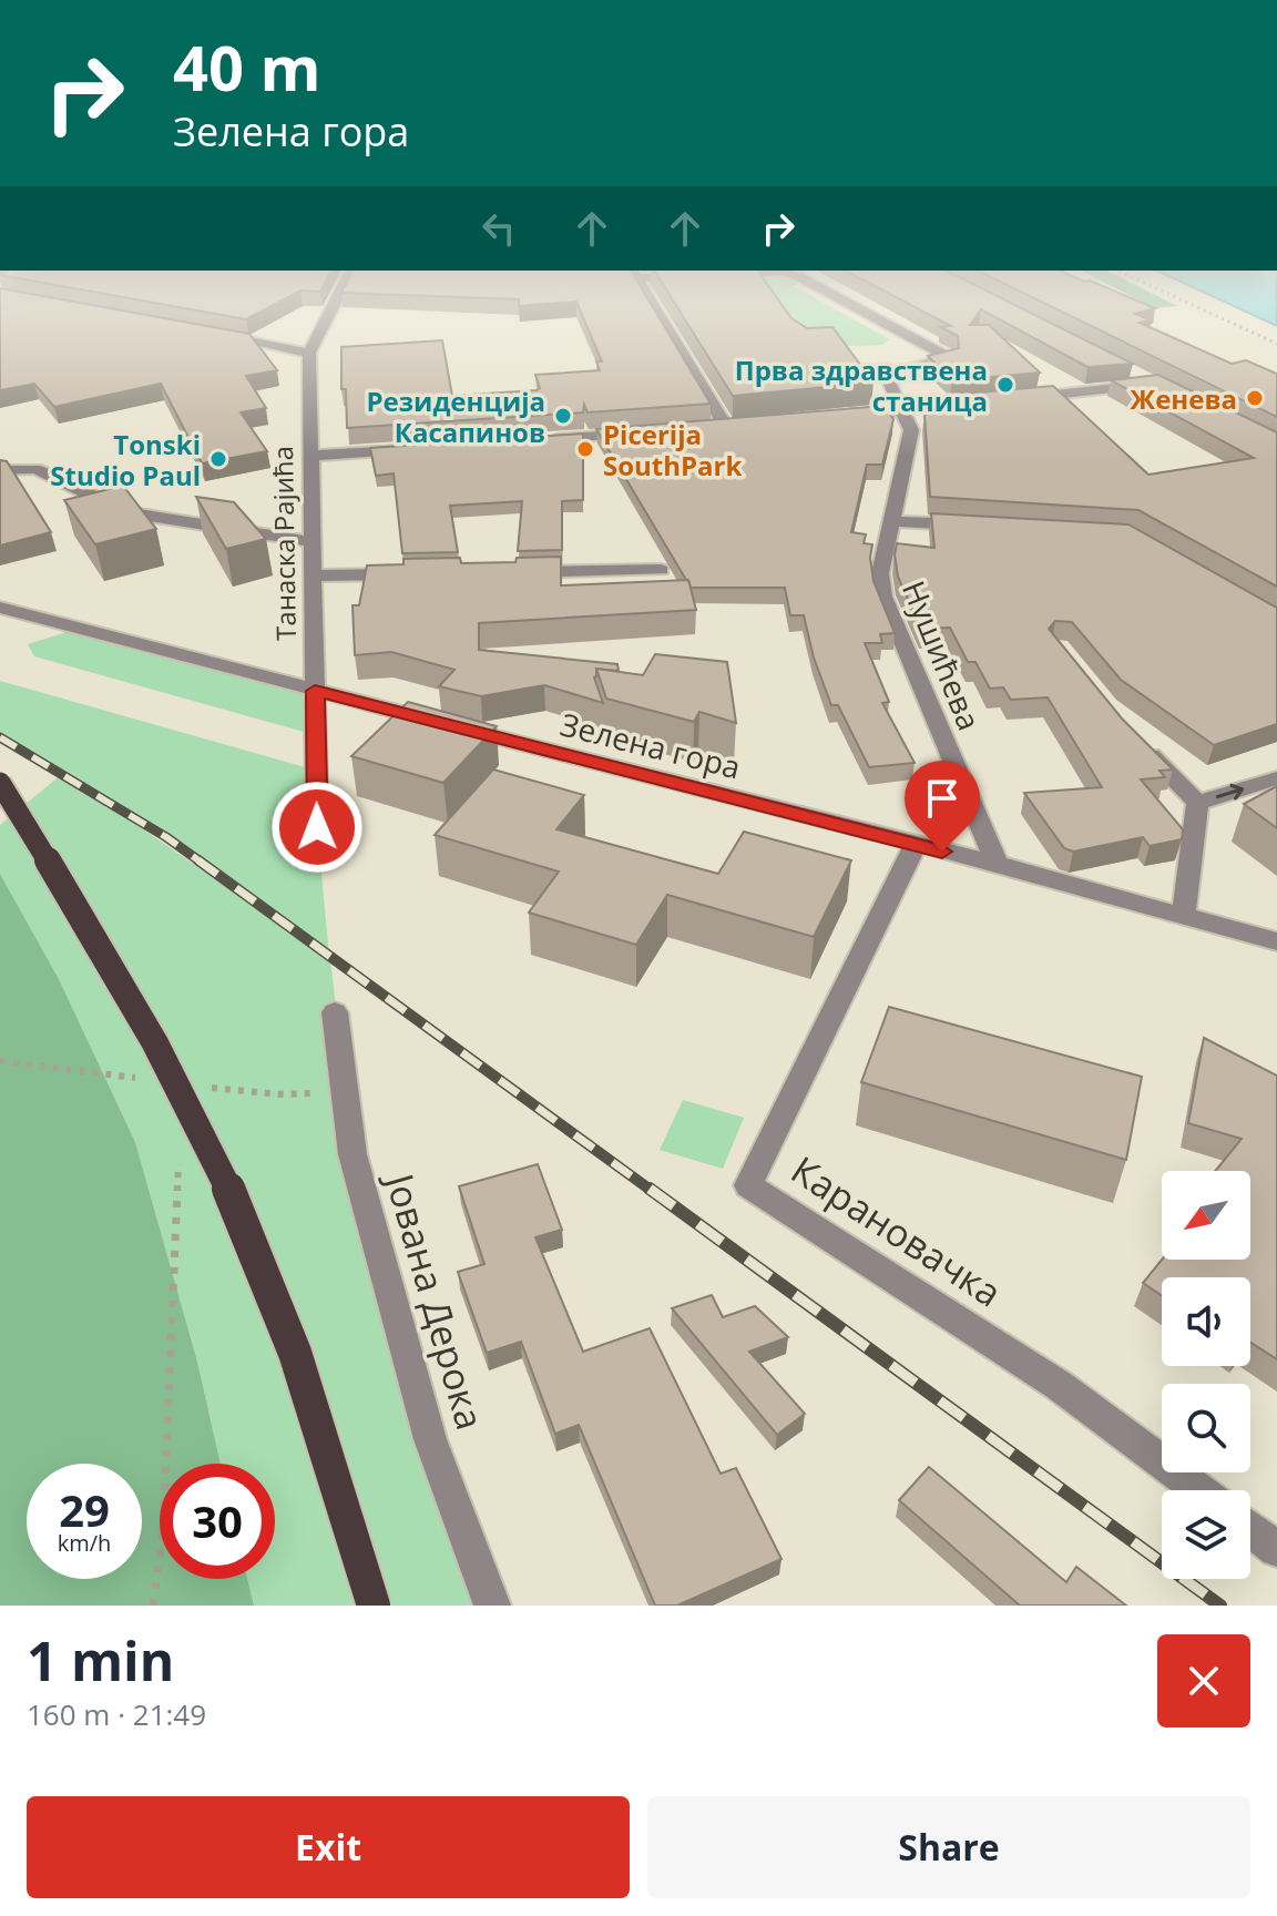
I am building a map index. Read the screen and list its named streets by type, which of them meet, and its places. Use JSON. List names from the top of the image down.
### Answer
{
  "streets": {
    "street": [
      "Танаска Рајића",
      "Нушићева",
      "Зелена гора",
      "Карановачка",
      "Јована Дерока"
    ]
  },
  "crossings": [
    ["Танаска Рајића", "Зелена гора"],
    ["Нушићева", "Зелена гора"],
    ["Зелена гора", "Карановачка"]
  ],
  "places": [
    "Прва здравствена станица",
    "Женева",
    "Резиденција Касапинов",
    "Picerija SouthPark",
    "Tonski Studio Paul"
  ],
  "north": "bottom left",
  "page": {
    "turn": ["40 m", "Зелена гора"],
    "speed": "29 km/h",
    "limit": "30",
    "heading": ["1 min", "160 m · 21:49"],
    "buttons": ["Exit", "Share"]
  }
}
